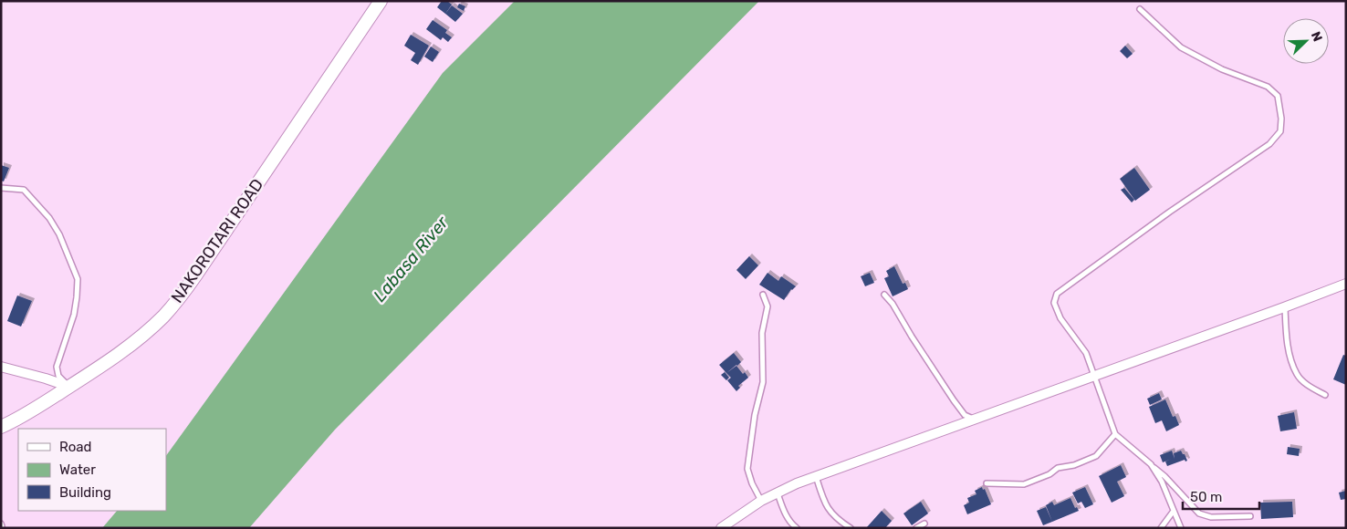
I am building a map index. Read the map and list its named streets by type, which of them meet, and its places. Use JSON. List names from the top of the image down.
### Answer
{
  "streets": {
    "street": ["NAKOROTARI ROAD"]
  },
  "water": ["Labasa River"],
  "legend": ["Road", "Water", "Building"],
  "scale_bar": "50 m",
  "north": "top right"
}
